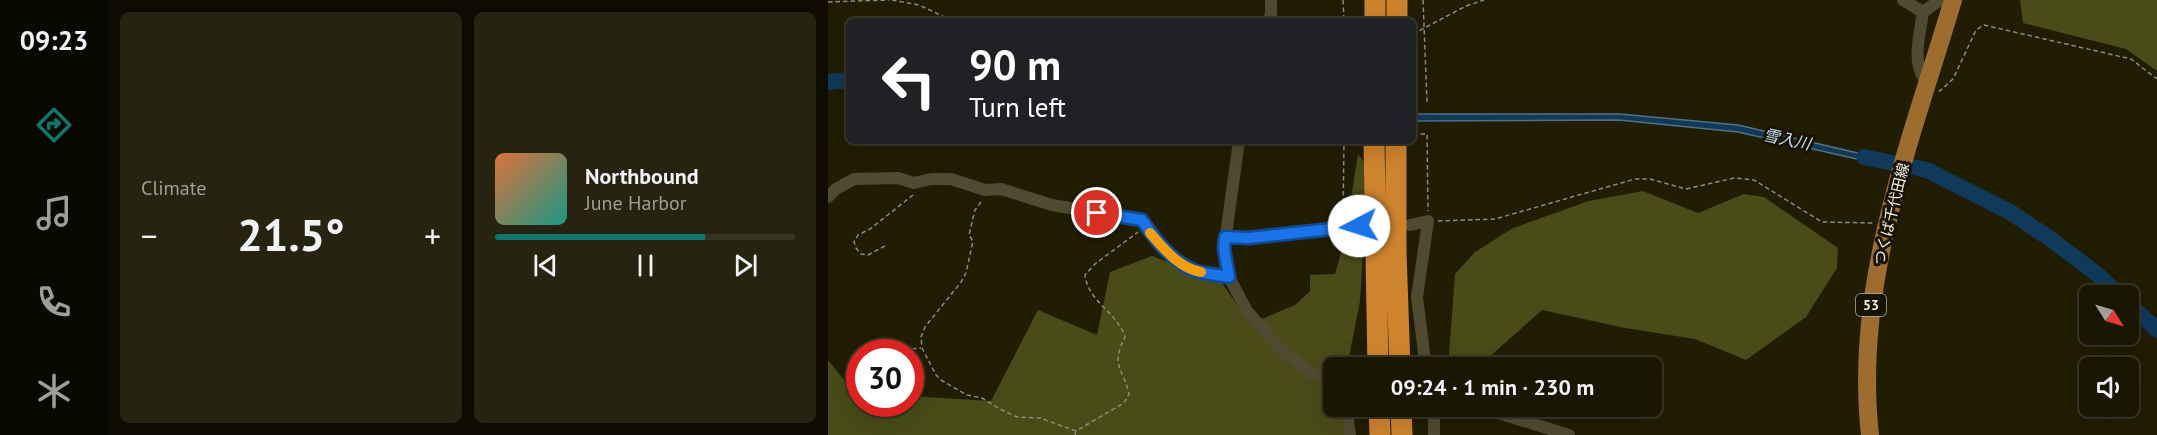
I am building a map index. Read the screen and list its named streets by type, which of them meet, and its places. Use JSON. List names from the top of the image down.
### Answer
{
  "streets": {
    "main road": ["つくば千代田線", "53"]
  },
  "water": ["雪入川"],
  "north": "bottom right",
  "page": {
    "tabs": "09:23",
    "tile": "Climate",
    "turn": ["90 m", "Turn left"],
    "song": ["Northbound", "June Harbor"],
    "heat": ["−", "21.5°", "+"],
    "limit": "30",
    "trip": "09:24 · 1 min · 230 m"
  }
}
